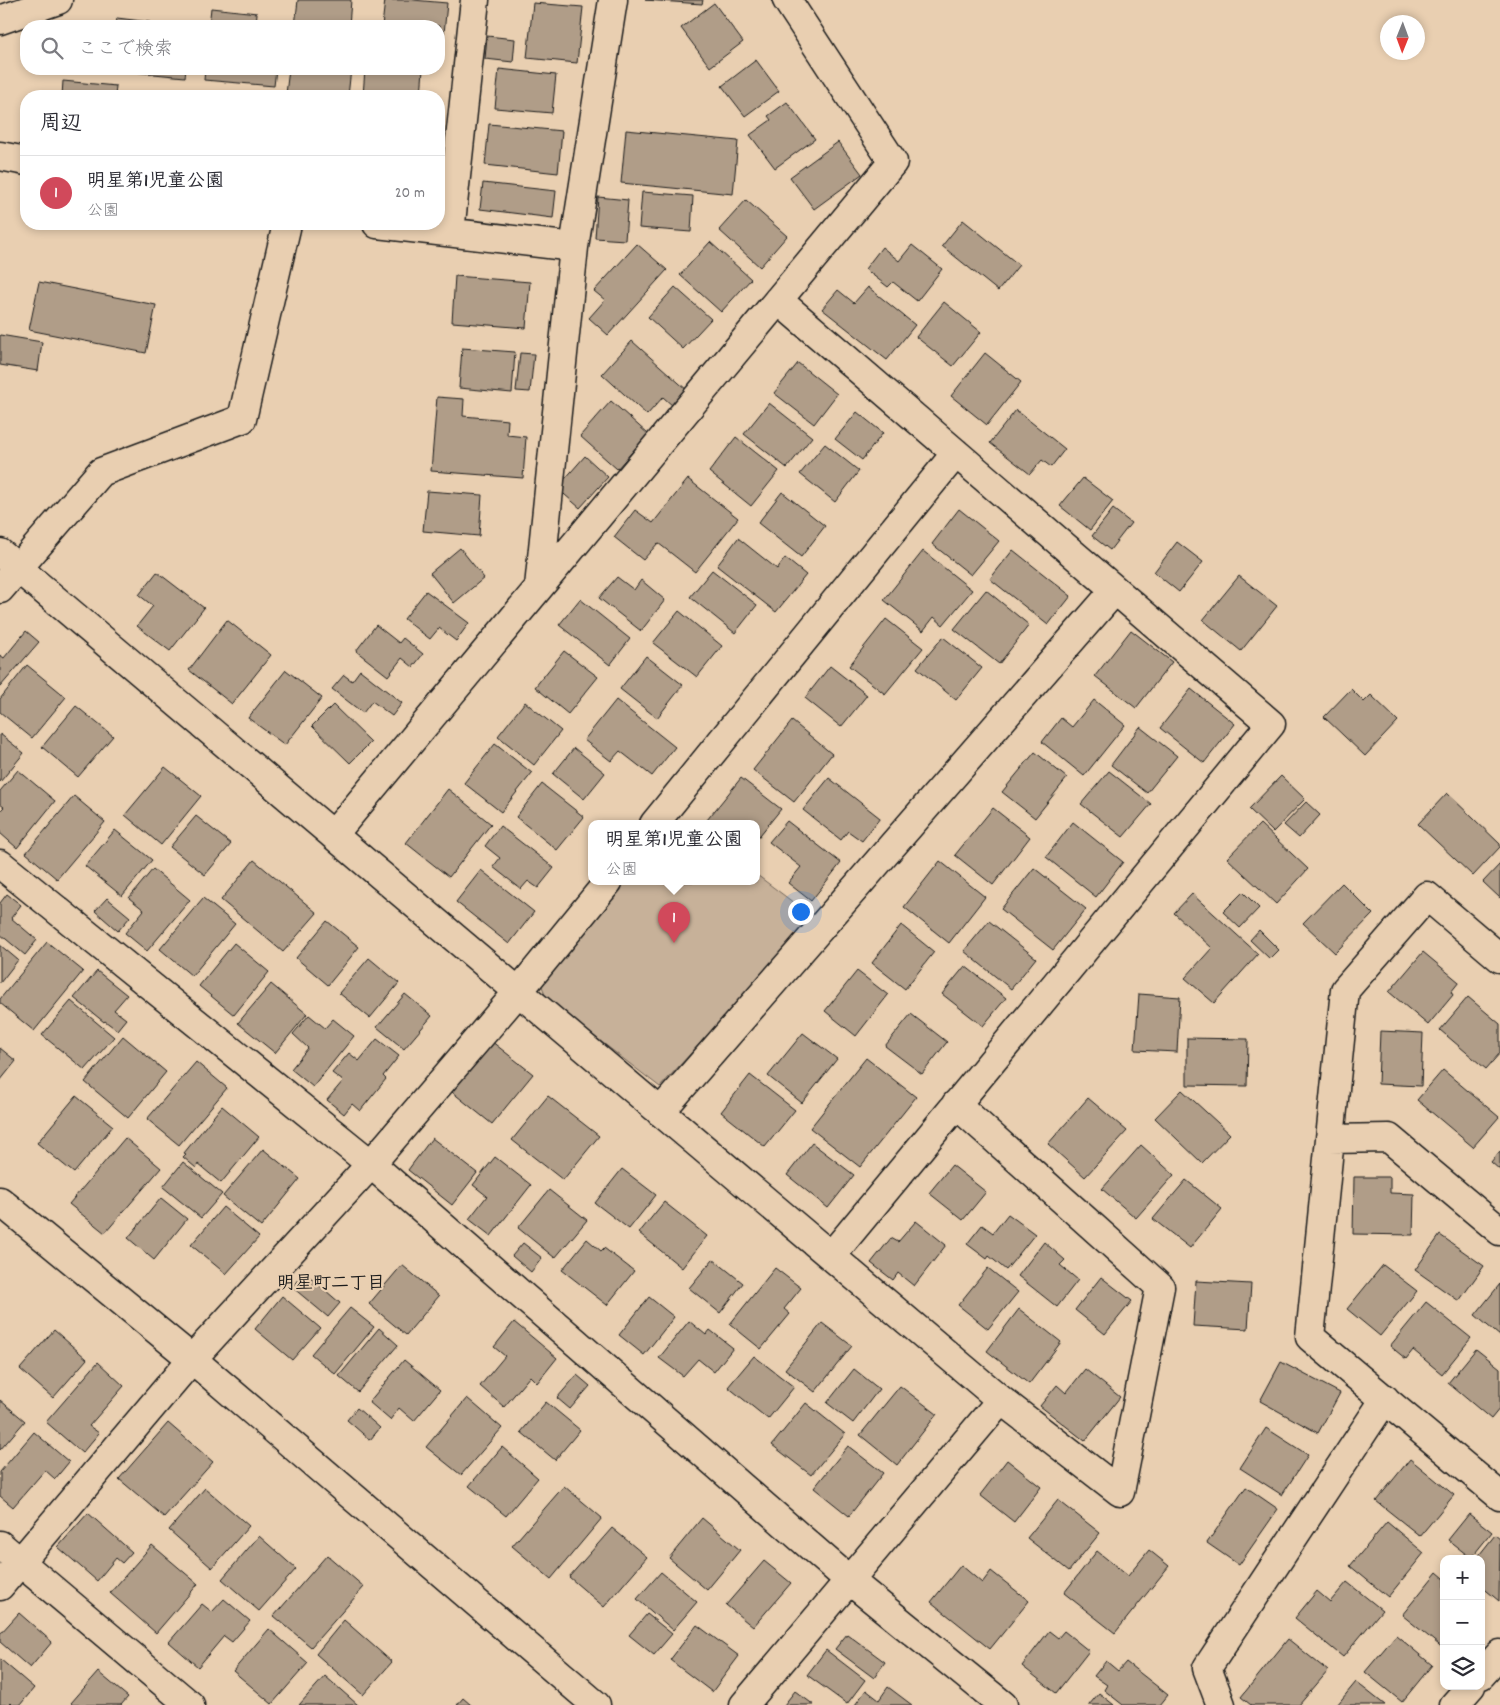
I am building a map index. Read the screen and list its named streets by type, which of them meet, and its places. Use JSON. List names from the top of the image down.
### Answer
{
  "districts": ["明星町二丁目"],
  "north": "bottom",
  "page": {
    "search": "ここで検索",
    "heading": "周辺",
    "list": [
      {
        "mark": "1",
        "name": "明星第1児童公園",
        "note": "公園",
        "value": "20 m"
      }
    ],
    "popup": ["明星第1児童公園", "公園"],
    "pins": "1",
    "map_buttons": ["+", "−"]
  }
}
